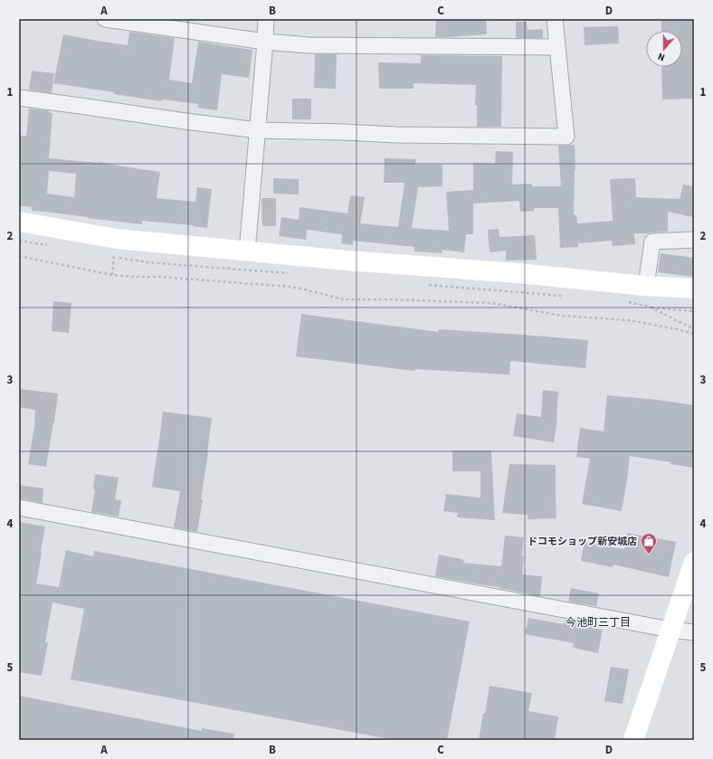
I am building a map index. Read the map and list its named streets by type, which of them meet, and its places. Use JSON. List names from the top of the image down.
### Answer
{
  "districts": ["今池町三丁目"],
  "places": {
    "shop": ["ドコモショップ新安城店"]
  },
  "north": "bottom",
  "grid": {
    "columns": [
      "A",
      "B",
      "C",
      "D"
    ],
    "rows": [
      "1",
      "2",
      "3",
      "4",
      "5"
    ]
  }
}
